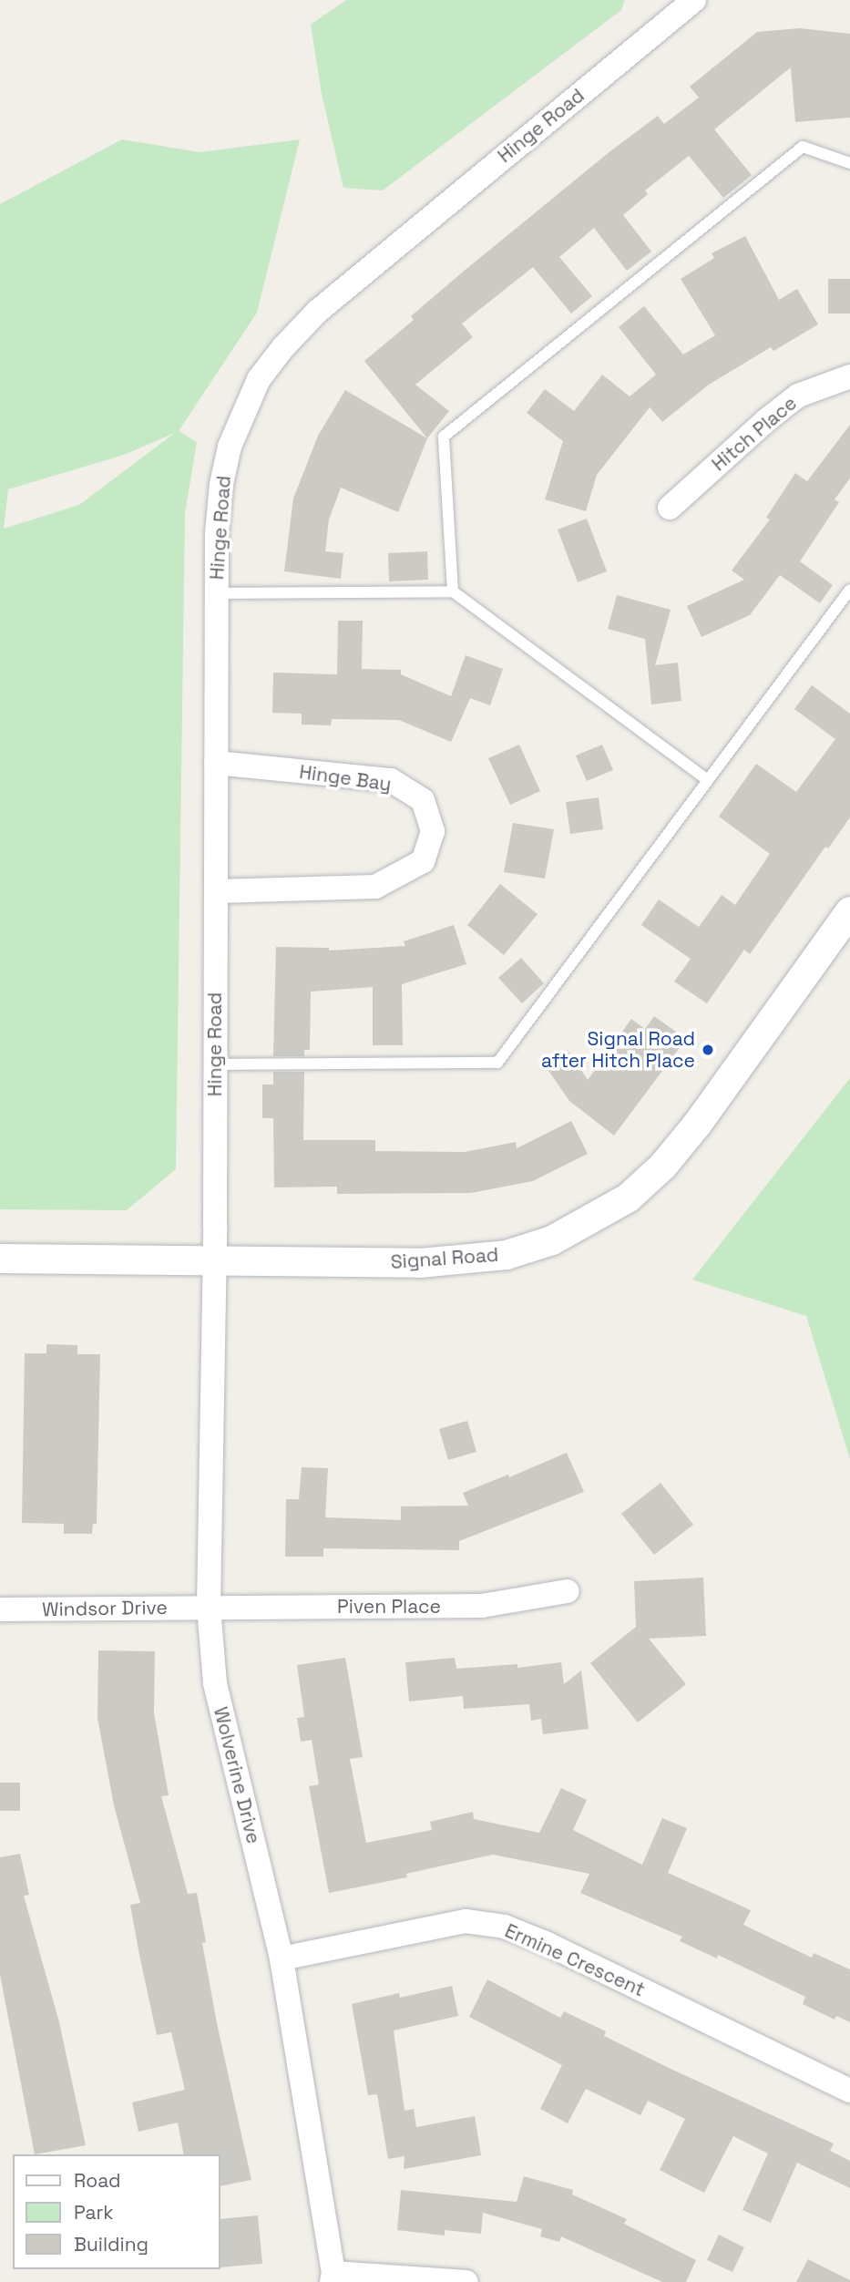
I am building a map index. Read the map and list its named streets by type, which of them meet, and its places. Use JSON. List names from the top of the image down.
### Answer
{
  "streets": {
    "street": [
      "Hinge Road",
      "Hitch Place",
      "Hinge Bay",
      "Signal Road",
      "Piven Place",
      "Windsor Drive",
      "Wolverine Drive",
      "Ermine Crescent"
    ]
  },
  "crossings": [
    ["Hinge Road", "Hinge Bay"],
    ["Hinge Road", "Signal Road"],
    ["Hinge Road", "Wolverine Drive"],
    ["Signal Road", "Wolverine Drive"],
    ["Piven Place", "Windsor Drive"],
    ["Piven Place", "Wolverine Drive"],
    ["Windsor Drive", "Wolverine Drive"],
    ["Wolverine Drive", "Ermine Crescent"]
  ],
  "places": ["Signal Road after Hitch Place"],
  "legend": ["Road", "Park", "Building"]
}
